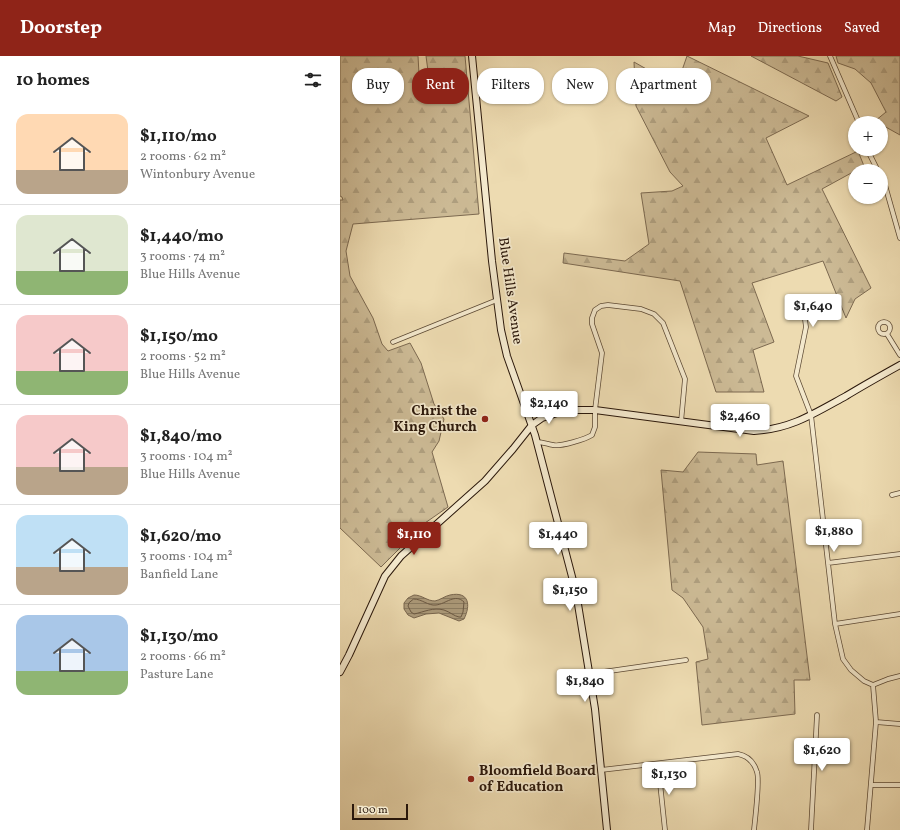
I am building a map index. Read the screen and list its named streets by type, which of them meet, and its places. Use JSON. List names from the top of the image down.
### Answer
{
  "streets": {
    "main road": ["Blue Hills Avenue"]
  },
  "places": ["Christ the King Church", "Bloomfield Board of Education"],
  "scale_bar": "100 m",
  "page": {
    "header": "Doorstep",
    "nav": ["Map", "Directions", "Saved"],
    "heading": "10 homes",
    "chip": [
      "Buy",
      "Rent",
      "Filters",
      "New",
      "Apartment"
    ],
    "list": [
      {
        "name": "$1,110/mo",
        "note": "2 rooms · 62 m² · Wintonbury Avenue"
      },
      {
        "name": "$1,440/mo",
        "note": "3 rooms · 74 m² · Blue Hills Avenue"
      },
      {
        "name": "$1,150/mo",
        "note": "2 rooms · 52 m² · Blue Hills Avenue"
      },
      {
        "name": "$1,840/mo",
        "note": "3 rooms · 104 m² · Blue Hills Avenue"
      },
      {
        "name": "$1,620/mo",
        "note": "3 rooms · 104 m² · Banfield Lane"
      },
      {
        "name": "$1,130/mo",
        "note": "2 rooms · 66 m² · Pasture Lane"
      }
    ],
    "map_buttons": ["+", "−"],
    "price": [
      "$1,640",
      "$2,140",
      "$2,460",
      "$1,880",
      "$1,110",
      "$1,440",
      "$1,150",
      "$1,840",
      "$1,620",
      "$1,130"
    ],
    "scale": "100 m"
  }
}
